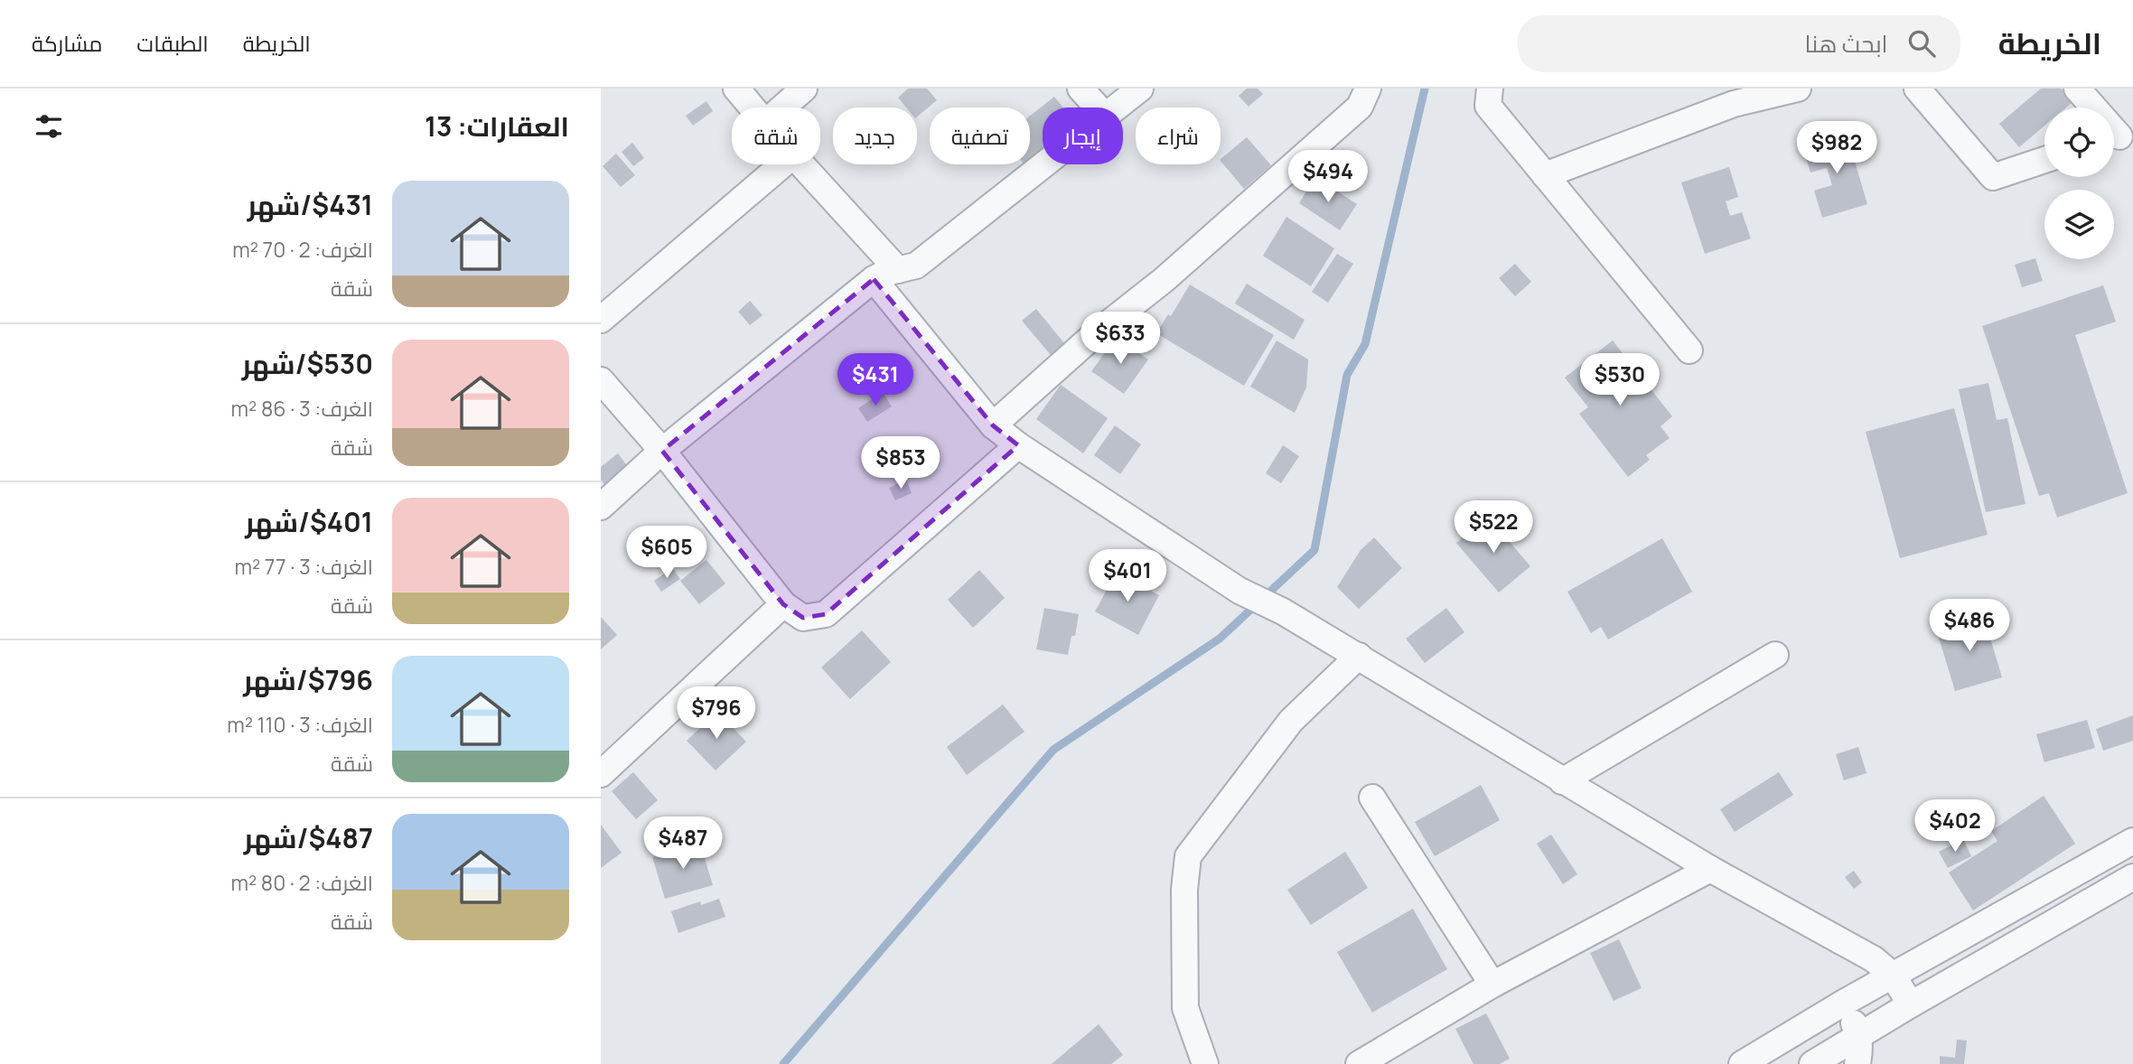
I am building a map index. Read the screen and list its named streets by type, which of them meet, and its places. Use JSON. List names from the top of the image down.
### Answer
{
  "page": {
    "header": "الخريطة",
    "search": "ابحث هنا",
    "nav": ["الخريطة", "الطبقات", "مشاركة"],
    "heading": "العقارات: 13",
    "chip": [
      "شراء",
      "إيجار",
      "تصفية",
      "جديد",
      "شقة"
    ],
    "price": [
      "$982",
      "$494",
      "$633",
      "$431",
      "$530",
      "$853",
      "$522",
      "$605",
      "$401",
      "$486",
      "$796",
      "$402",
      "$487"
    ],
    "list": [
      {
        "name": "$431/شهر",
        "note": "الغرف: 2 · 70 m² · شقة"
      },
      {
        "name": "$530/شهر",
        "note": "الغرف: 3 · 86 m² · شقة"
      },
      {
        "name": "$401/شهر",
        "note": "الغرف: 3 · 77 m² · شقة"
      },
      {
        "name": "$796/شهر",
        "note": "الغرف: 3 · 110 m² · شقة"
      },
      {
        "name": "$487/شهر",
        "note": "الغرف: 2 · 80 m² · شقة"
      }
    ]
  }
}
